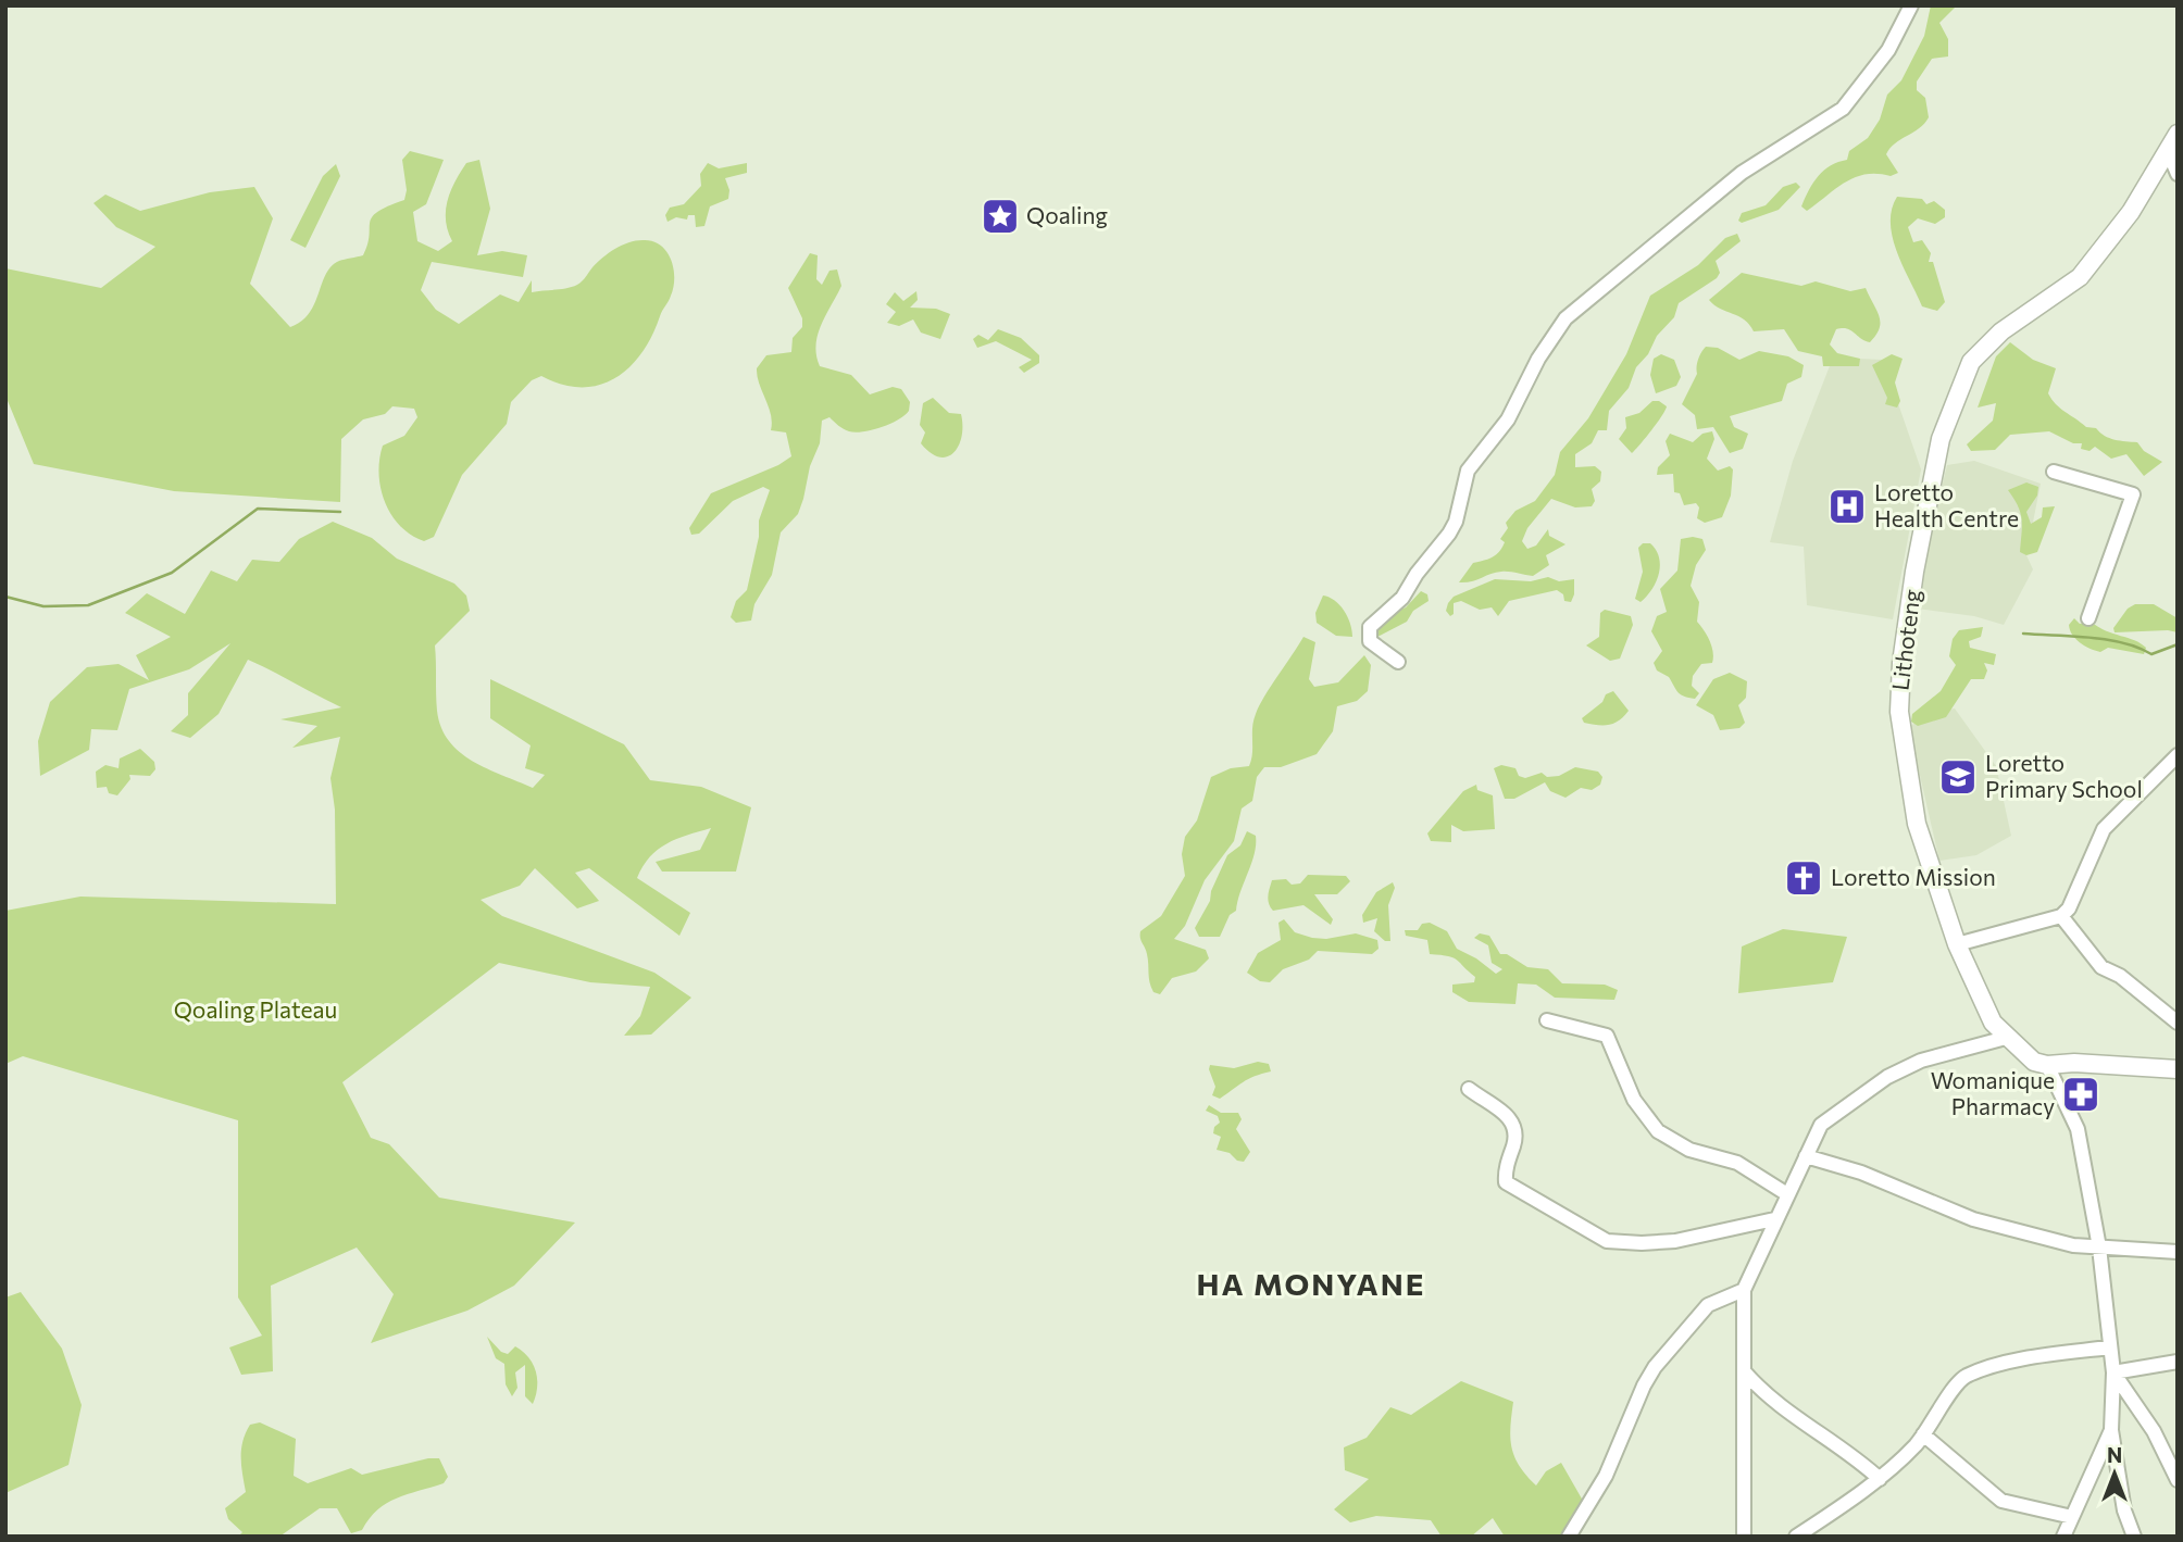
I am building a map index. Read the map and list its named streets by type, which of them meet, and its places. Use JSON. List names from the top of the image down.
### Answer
{
  "streets": {
    "main road": ["Lithoteng"]
  },
  "districts": ["HA MONYANE"],
  "parks": ["Qoaling Plateau"],
  "places": {
    "place": ["Qoaling"],
    "hospital": ["Loretto Health Centre"],
    "school or university": ["Loretto Primary School"],
    "church": ["Loretto Mission"],
    "pharmacy": ["Womanique Pharmacy"]
  },
  "north": "top"
}
